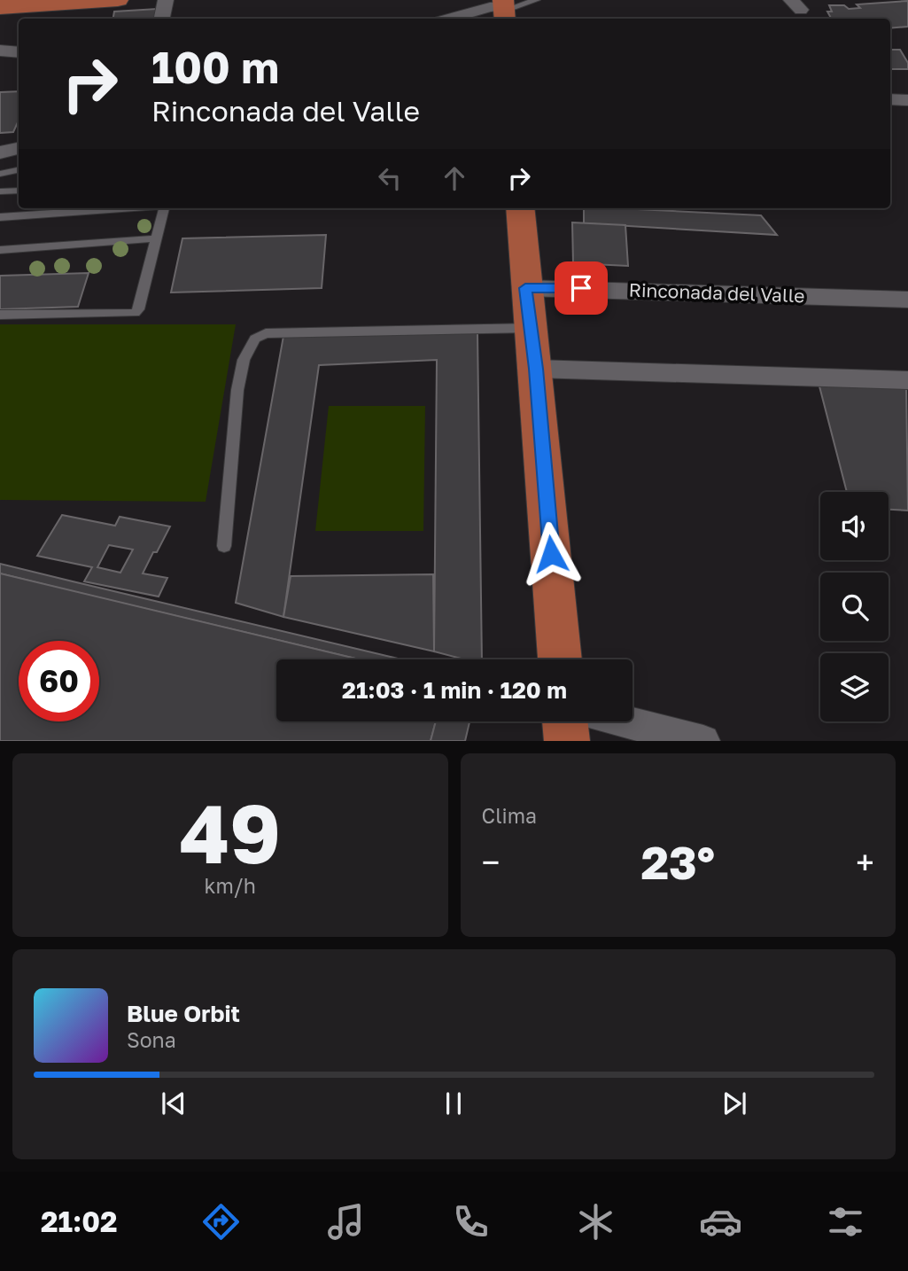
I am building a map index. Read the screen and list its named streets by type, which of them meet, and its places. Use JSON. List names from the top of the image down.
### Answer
{
  "streets": {
    "street": ["Rinconada del Valle"]
  },
  "page": {
    "turn": ["100 m", "Rinconada del Valle"],
    "limit": "60",
    "trip": "21:03 · 1 min · 120 m",
    "tile": [
      ["49", "km/h"],
      "Clima"
    ],
    "heat": ["−", "23°", "+"],
    "song": ["Blue Orbit", "Sona"],
    "tabs": "21:02"
  }
}
